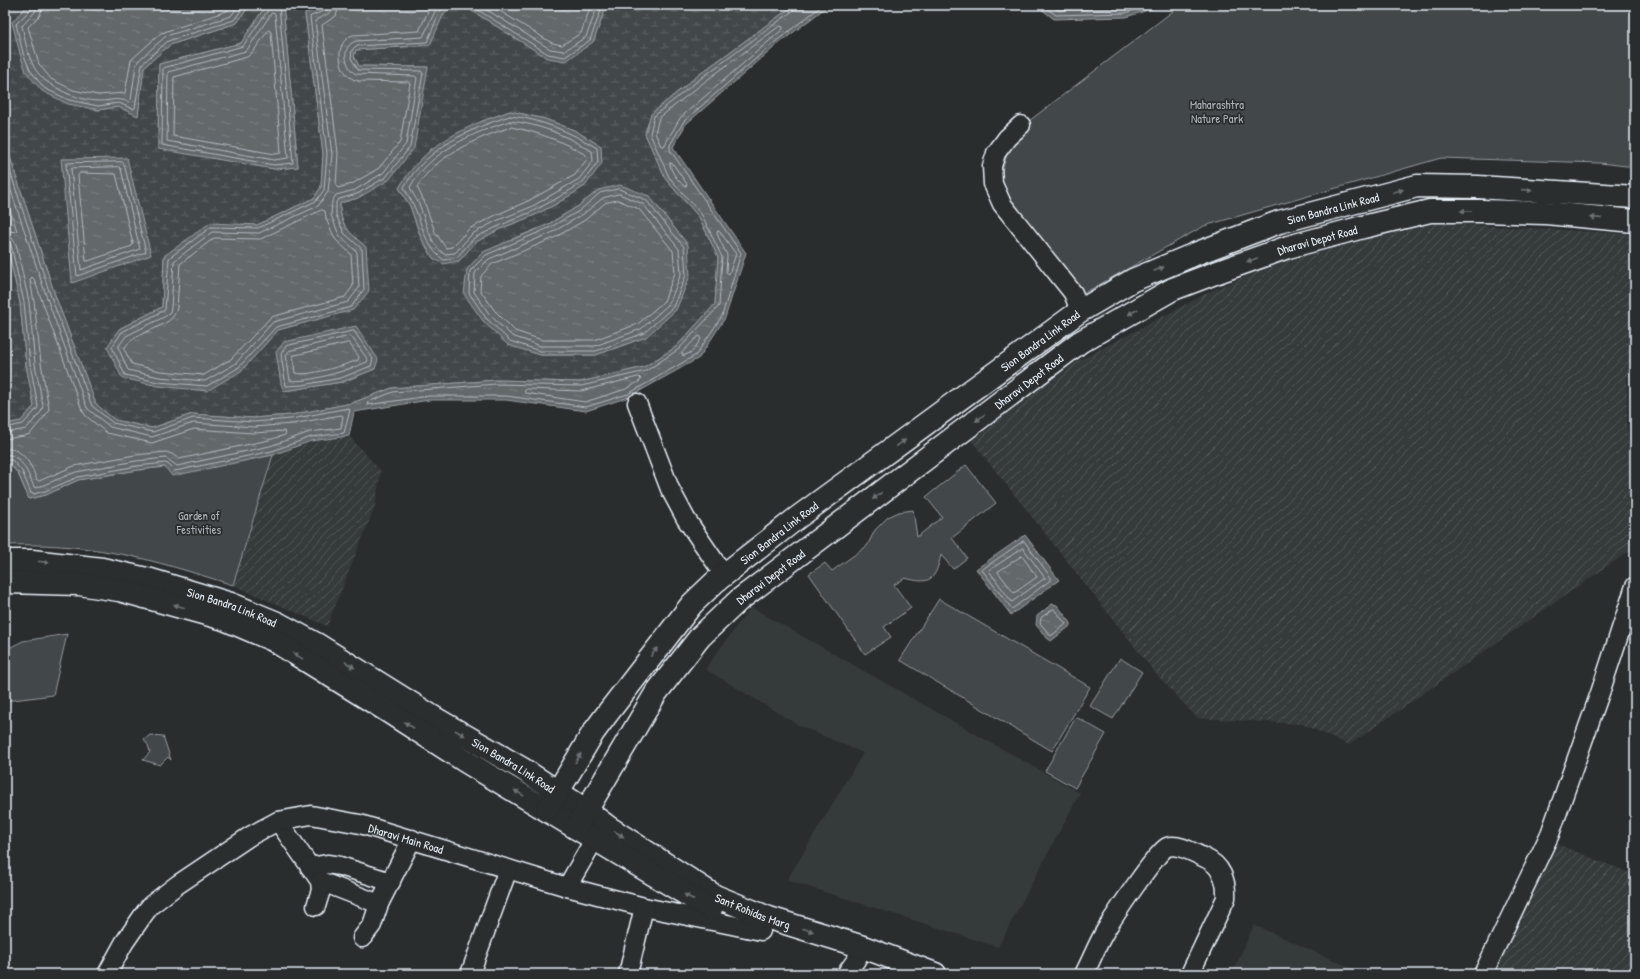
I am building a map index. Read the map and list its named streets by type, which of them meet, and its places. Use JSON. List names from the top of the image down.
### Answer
{
  "streets": {
    "main road": ["Sion Bandra Link Road", "Dharavi Depot Road", "Sant Rohidas Marg"],
    "street": ["Dharavi Main Road"]
  },
  "crossings": [
    ["Sion Bandra Link Road", "Dharavi Depot Road"],
    ["Sion Bandra Link Road", "Sant Rohidas Marg"],
    ["Dharavi Depot Road", "Sant Rohidas Marg"],
    ["Dharavi Main Road", "Sant Rohidas Marg"]
  ],
  "one_way": ["Dharavi Depot Road"],
  "parks": ["Maharashtra Nature Park", "Garden of Festivities"]
}
